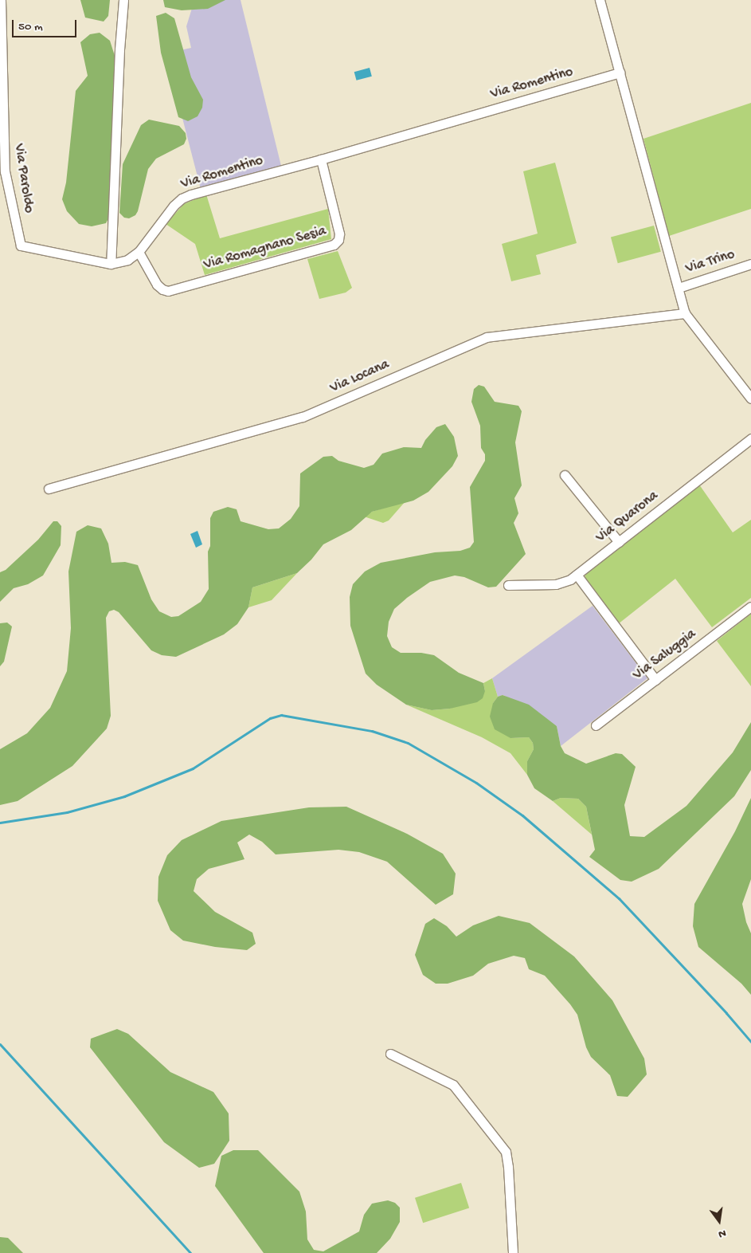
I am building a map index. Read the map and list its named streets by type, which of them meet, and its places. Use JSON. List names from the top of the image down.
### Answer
{
  "streets": {
    "street": [
      "Via Romentino",
      "Via Paroldo",
      "Via Romagnano Sesia",
      "Via Trino",
      "Via Locana",
      "Via Quarona",
      "Via Saluggia"
    ]
  },
  "crossings": [
    ["Via Romentino", "Via Paroldo"],
    ["Via Romentino", "Via Romagnano Sesia"]
  ],
  "scale_bar": "50 m",
  "north": "bottom"
}
